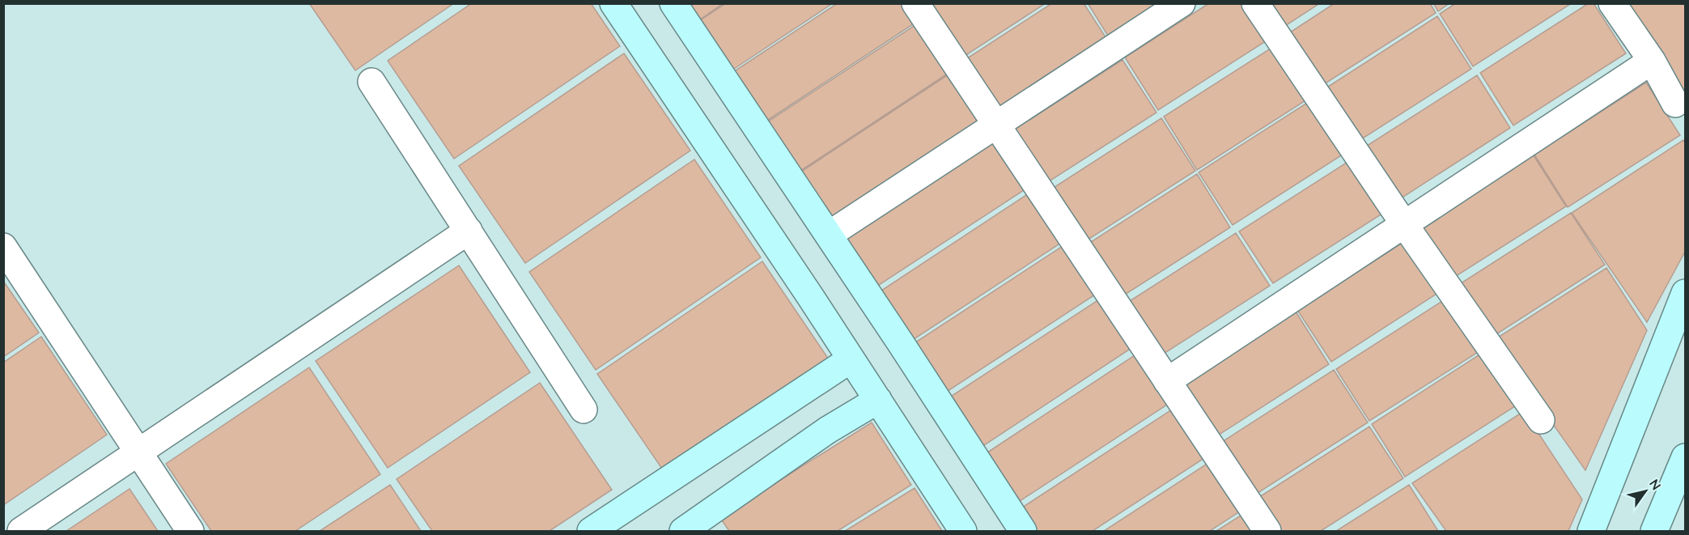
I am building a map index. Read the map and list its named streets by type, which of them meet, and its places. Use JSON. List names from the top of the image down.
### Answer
{
  "north": "top right"
}
